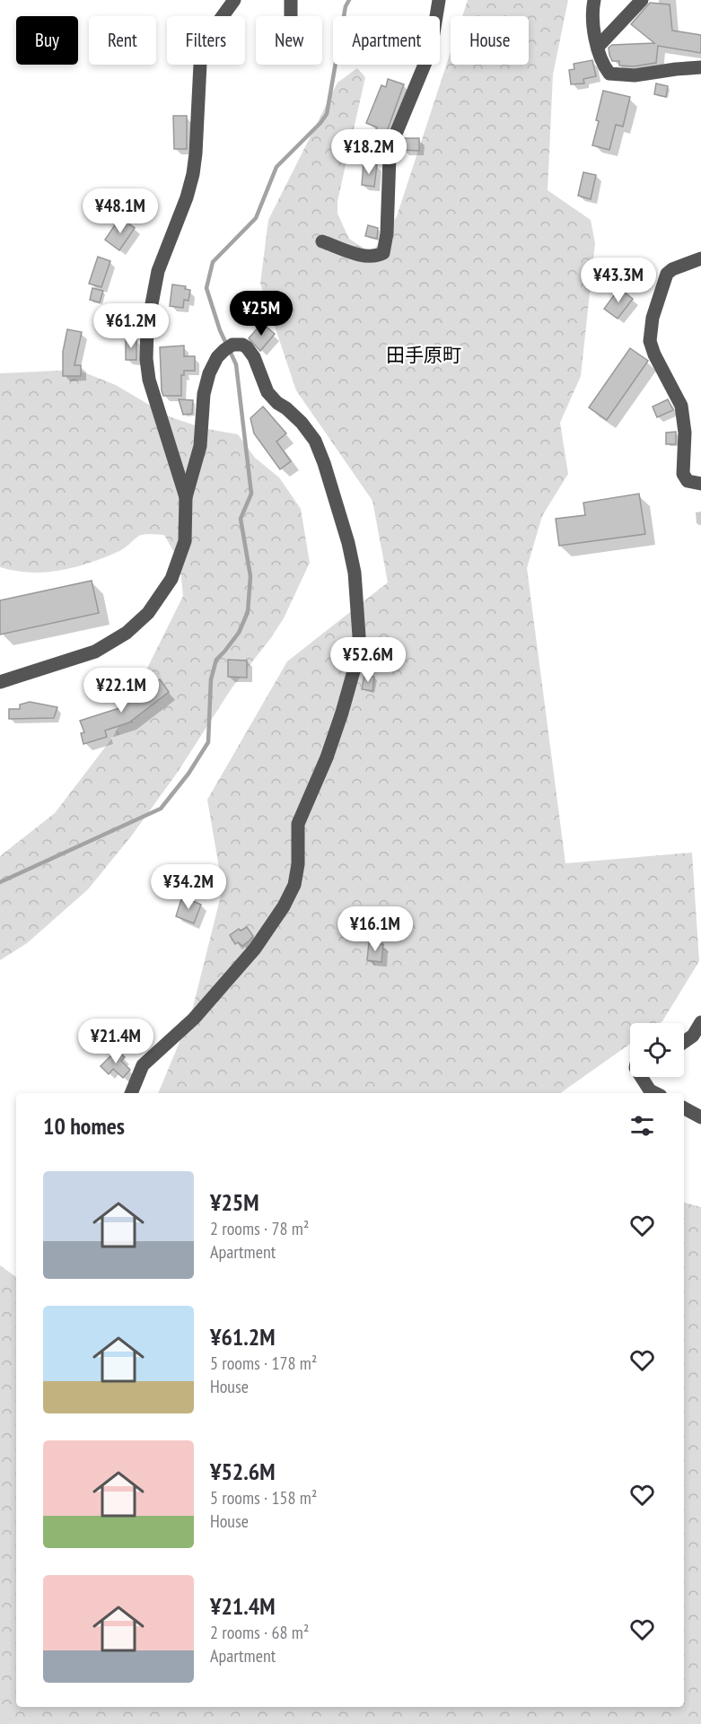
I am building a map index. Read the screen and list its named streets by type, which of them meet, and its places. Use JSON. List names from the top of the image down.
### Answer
{
  "districts": ["田手原町"],
  "page": {
    "chip": [
      "Buy",
      "Rent",
      "Filters",
      "New",
      "Apartment",
      "House"
    ],
    "price": [
      "¥18.2M",
      "¥48.1M",
      "¥43.3M",
      "¥25M",
      "¥61.2M",
      "¥52.6M",
      "¥22.1M",
      "¥34.2M",
      "¥16.1M",
      "¥21.4M"
    ],
    "heading": "10 homes",
    "list": [
      {
        "name": "¥25M",
        "note": "2 rooms · 78 m² · Apartment"
      },
      {
        "name": "¥61.2M",
        "note": "5 rooms · 178 m² · House"
      },
      {
        "name": "¥52.6M",
        "note": "5 rooms · 158 m² · House"
      },
      {
        "name": "¥21.4M",
        "note": "2 rooms · 68 m² · Apartment"
      }
    ]
  }
}
